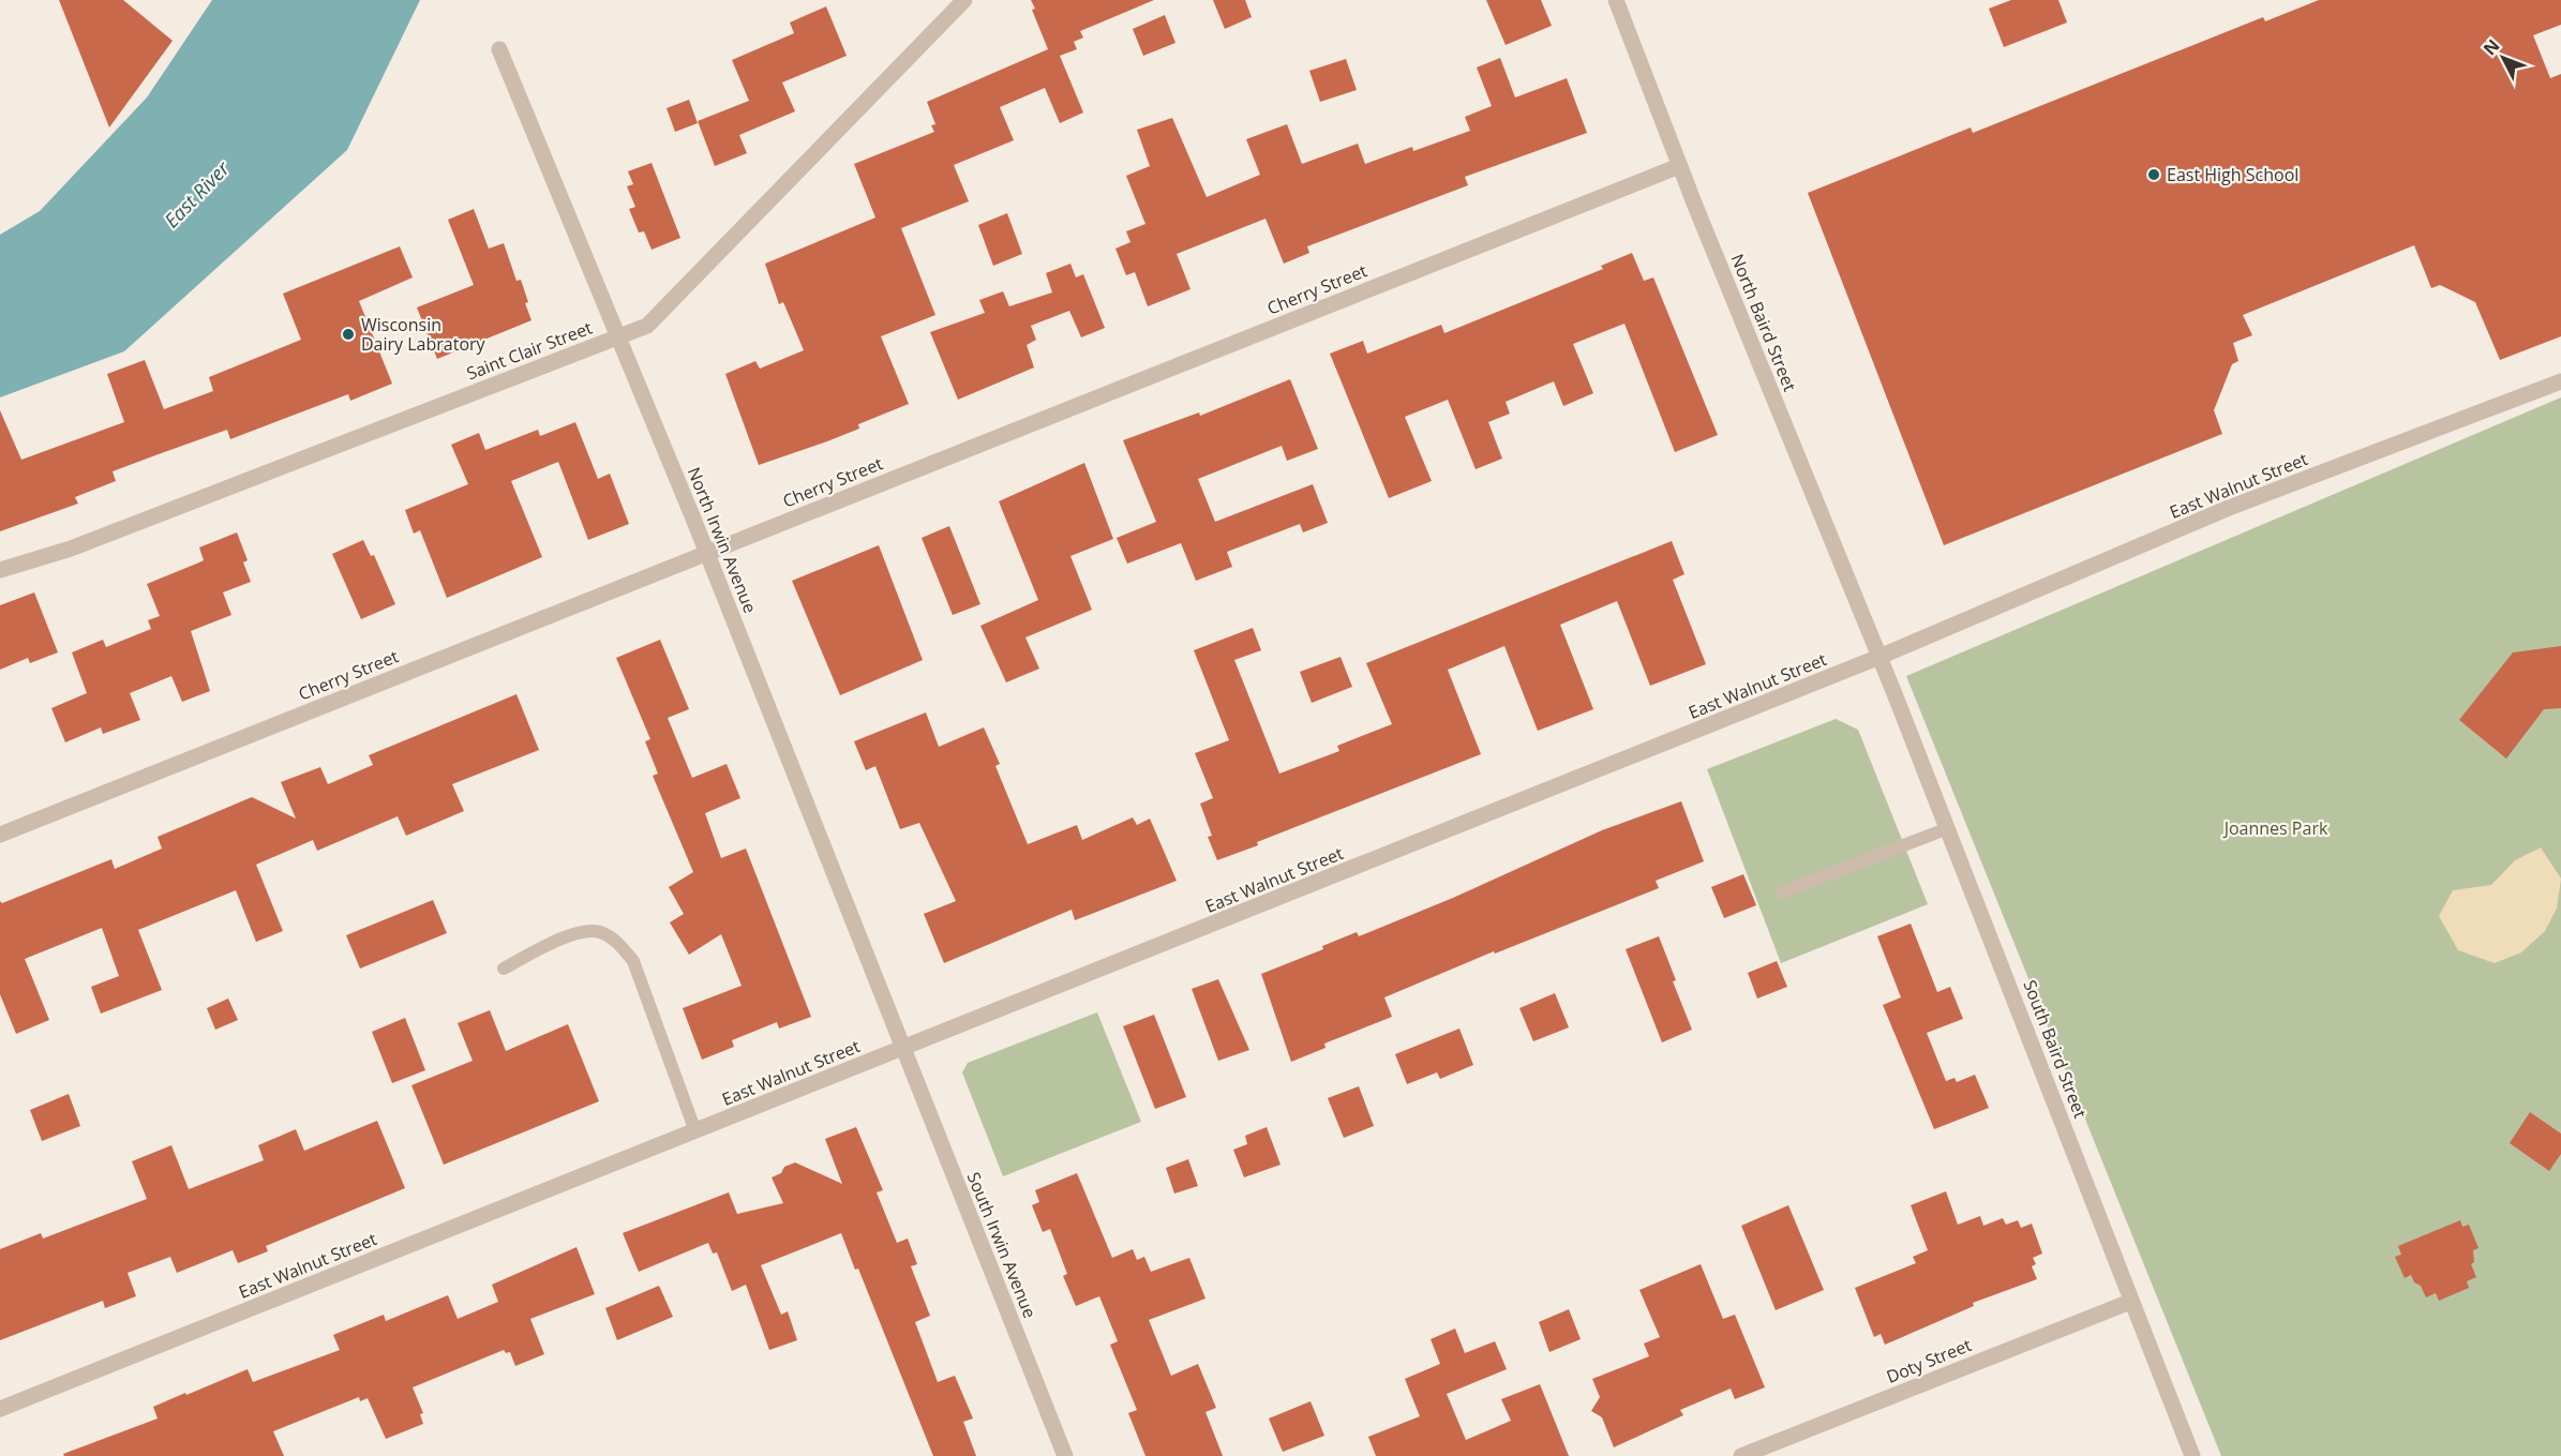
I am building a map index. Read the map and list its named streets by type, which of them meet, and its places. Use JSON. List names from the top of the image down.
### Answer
{
  "streets": {
    "street": [
      "Cherry Street",
      "North Baird Street",
      "Saint Clair Street",
      "East Walnut Street",
      "North Irwin Avenue",
      "South Baird Street",
      "South Irwin Avenue",
      "Doty Street"
    ]
  },
  "crossings": [
    ["Cherry Street", "North Baird Street"],
    ["Cherry Street", "North Irwin Avenue"],
    ["North Baird Street", "East Walnut Street"],
    ["North Baird Street", "South Baird Street"],
    ["Saint Clair Street", "North Irwin Avenue"],
    ["East Walnut Street", "North Irwin Avenue"],
    ["East Walnut Street", "South Baird Street"],
    ["East Walnut Street", "South Irwin Avenue"],
    ["North Irwin Avenue", "South Irwin Avenue"],
    ["South Baird Street", "Doty Street"]
  ],
  "water": ["East River"],
  "parks": ["Joannes Park"],
  "places": ["East High School", "Wisconsin Dairy Labratory"],
  "north": "top left"
}
